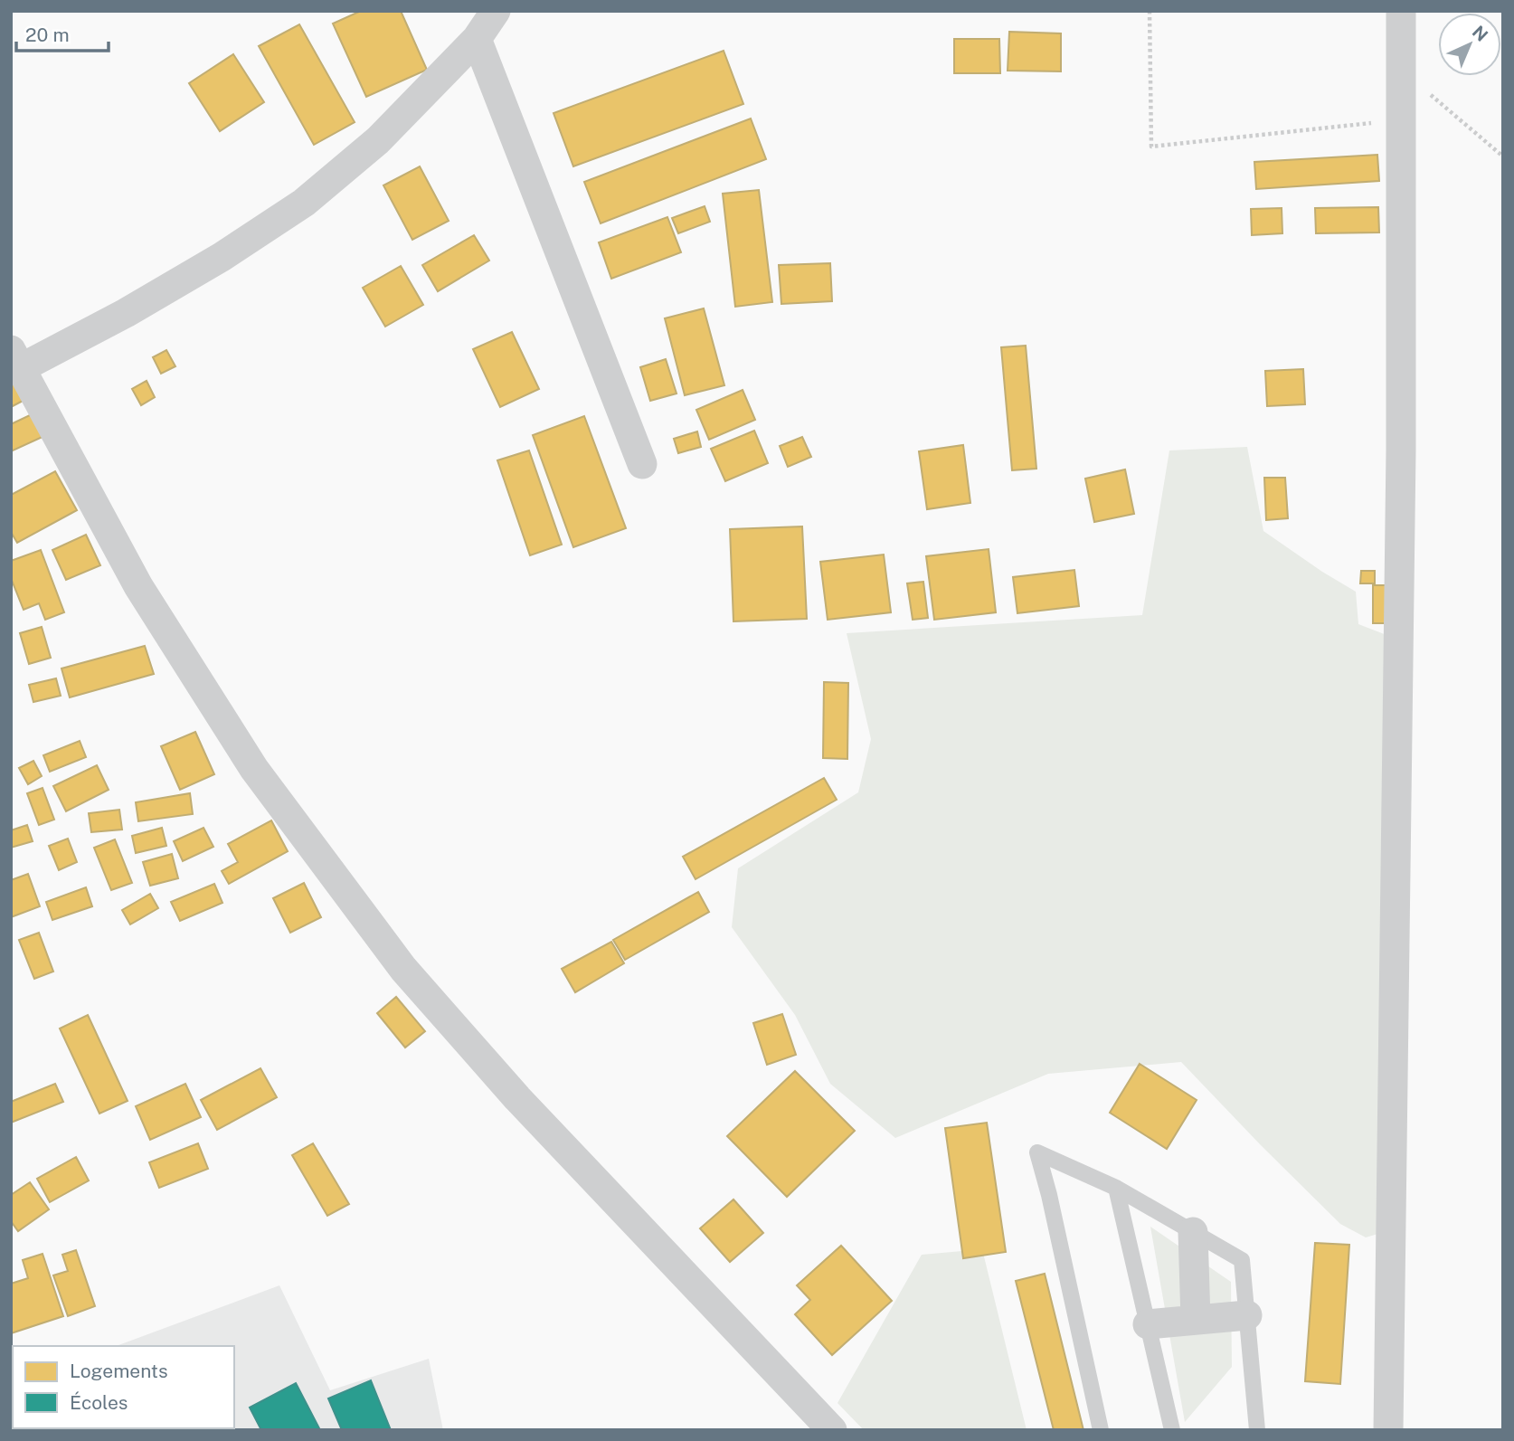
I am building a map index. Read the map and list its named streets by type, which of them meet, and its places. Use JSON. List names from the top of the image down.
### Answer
{
  "legend": ["Logements", "Écoles"],
  "scale_bar": "20 m",
  "north": "top right"
}
